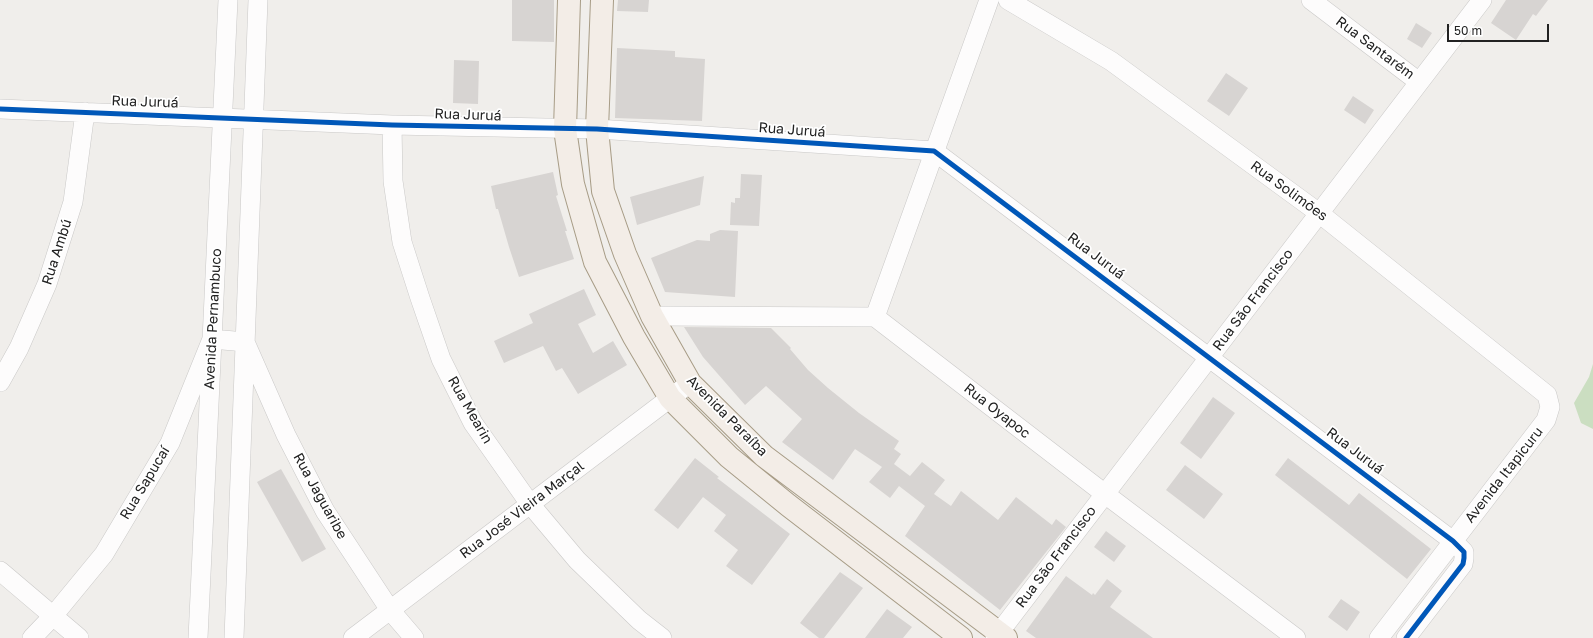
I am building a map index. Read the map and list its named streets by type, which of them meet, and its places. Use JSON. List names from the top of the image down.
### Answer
{
  "streets": {
    "main road": ["Avenida Paraíba"],
    "street": [
      "Rua Santarém",
      "Rua Juruá",
      "Rua Solimões",
      "Rua Ambú",
      "Rua São Francisco",
      "Avenida Pernambuco",
      "Rua Mearin",
      "Rua Oyapoc",
      "Avenida Itapicuru",
      "Rua Sapucaí",
      "Rua Jaguaribe",
      "Rua José Vieira Marçal"
    ]
  },
  "crossings": [
    ["Rua Santarém", "Rua São Francisco"],
    ["Rua Juruá", "Rua Ambú"],
    ["Rua Juruá", "Rua São Francisco"],
    ["Rua Juruá", "Avenida Pernambuco"],
    ["Rua Juruá", "Rua Mearin"],
    ["Rua Juruá", "Avenida Paraíba"],
    ["Rua Juruá", "Avenida Itapicuru"],
    ["Rua Solimões", "Rua São Francisco"],
    ["Rua Solimões", "Avenida Itapicuru"],
    ["Rua São Francisco", "Rua Oyapoc"],
    ["Rua São Francisco", "Avenida Paraíba"],
    ["Avenida Pernambuco", "Rua Sapucaí"],
    ["Rua Mearin", "Rua José Vieira Marçal"],
    ["Avenida Paraíba", "Rua José Vieira Marçal"],
    ["Rua Jaguaribe", "Rua José Vieira Marçal"]
  ],
  "scale_bar": "50 m"
}
